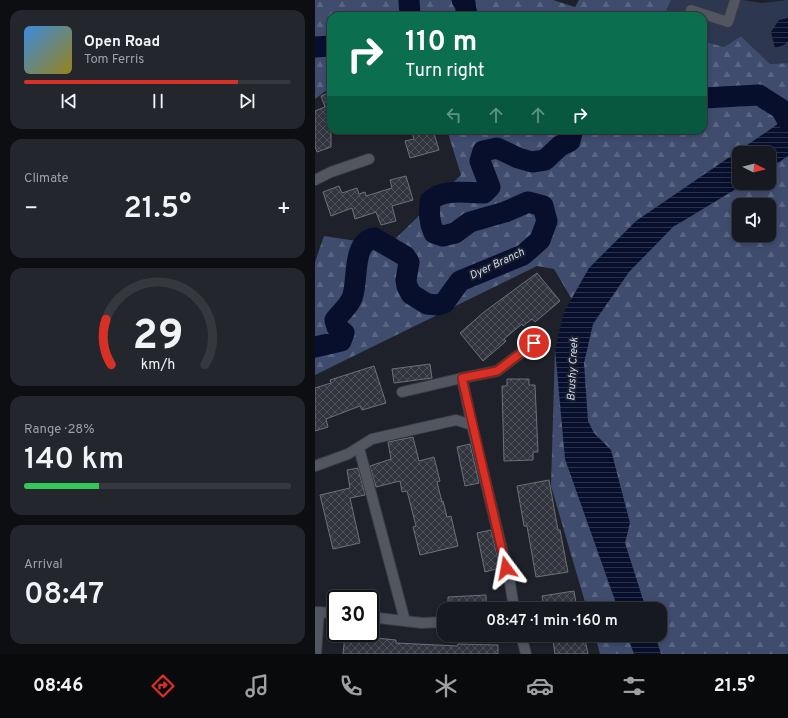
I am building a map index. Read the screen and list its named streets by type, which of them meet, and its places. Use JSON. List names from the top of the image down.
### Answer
{
  "water": ["Dyer Branch", "Brushy Creek"],
  "north": "right",
  "page": {
    "turn": ["110 m", "Turn right"],
    "song": ["Open Road", "Tom Ferris"],
    "tile": [
      "Climate",
      ["Range · 28%", "140 km"],
      ["Arrival", "08:47"]
    ],
    "heat": ["−", "21.5°", "+"],
    "limit": "30",
    "trip": "08:47 · 1 min · 160 m",
    "tabs": ["08:46", "21.5°"],
    "gauge": ["29", "km/h"]
  }
}
